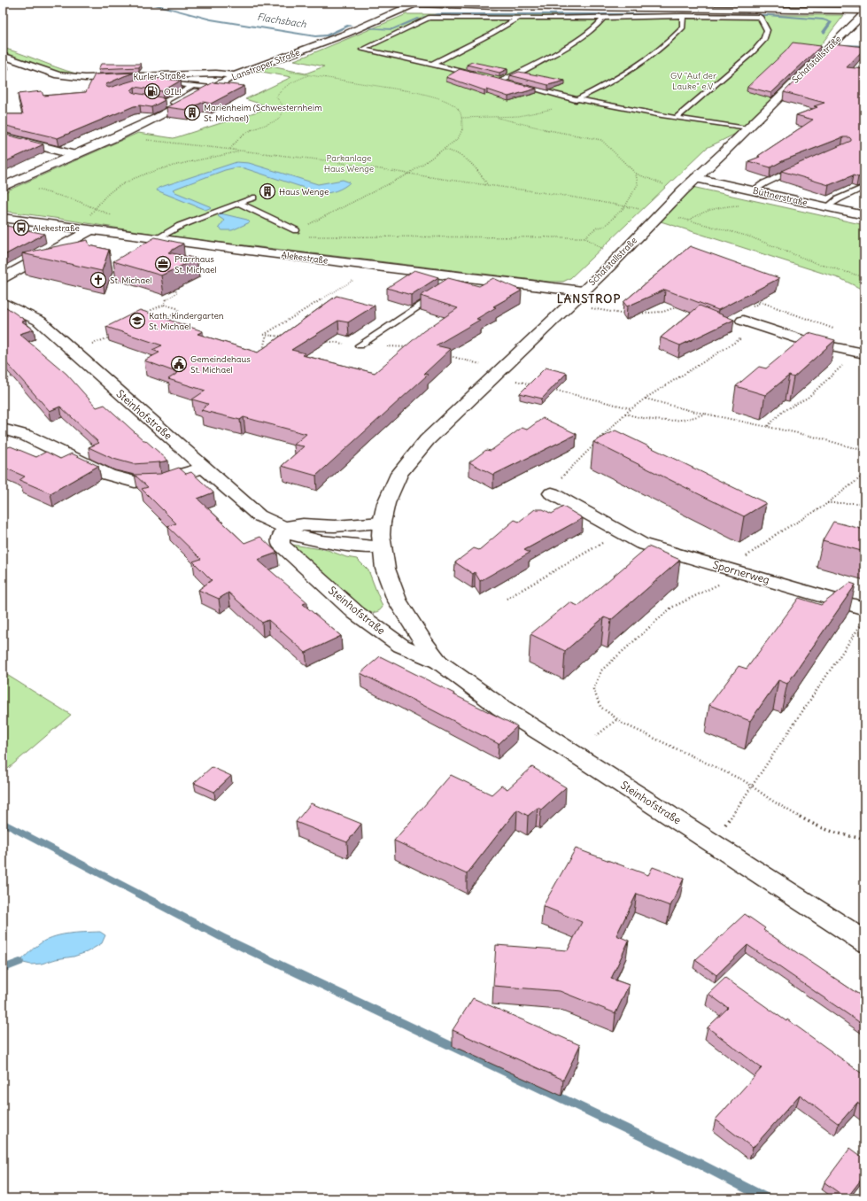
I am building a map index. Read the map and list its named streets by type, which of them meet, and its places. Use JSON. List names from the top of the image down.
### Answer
{
  "streets": {
    "street": [
      "Schafstallstraße",
      "Lanstroper Straße",
      "Kurler Straße",
      "Büttnerstraße",
      "Alekestraße",
      "Steinhofstraße",
      "Spornerweg"
    ]
  },
  "crossings": [
    ["Schafstallstraße", "Büttnerstraße"],
    ["Schafstallstraße", "Alekestraße"],
    ["Schafstallstraße", "Steinhofstraße"],
    ["Lanstroper Straße", "Kurler Straße"]
  ],
  "districts": ["LANSTROP"],
  "water": ["Flachsbach"],
  "parks": ["GV \"Auf der Lauke\" e.V.", "Parkanlage Haus Wenge"],
  "places": {
    "fuel station": ["OIL!"],
    "building": ["Marienheim (Schwesternheim St. Michael)", "Haus Wenge"],
    "bus stop": ["Alekestraße"],
    "office": ["Pfarrhaus St. Michael"],
    "church": ["St. Michael"],
    "school or university": ["Kath. Kindergarten St. Michael"],
    "public building": ["Gemeindehaus St. Michael"]
  }
}
